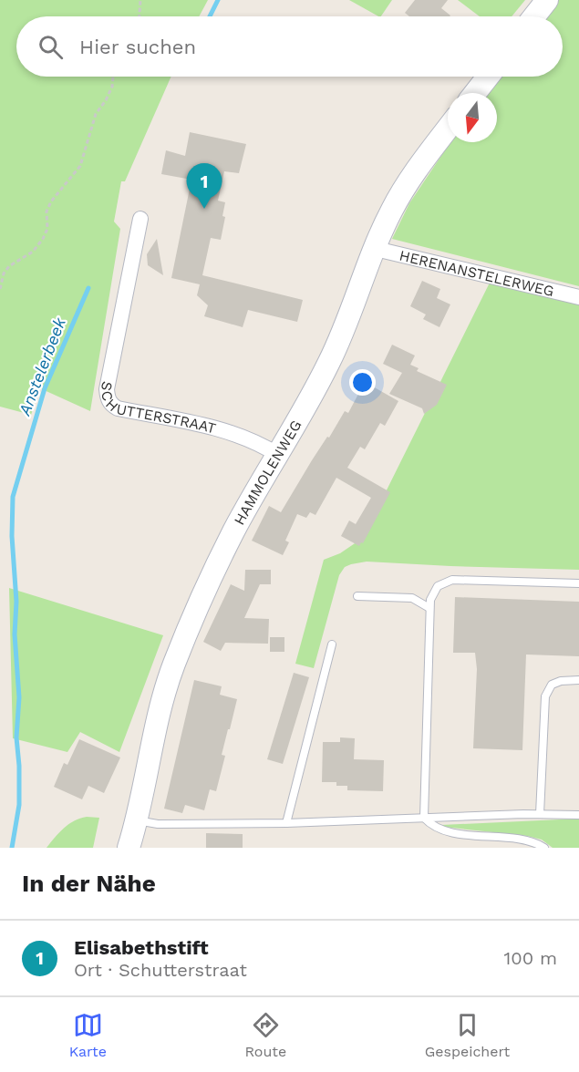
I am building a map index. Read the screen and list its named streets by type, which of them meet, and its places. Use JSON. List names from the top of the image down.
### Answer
{
  "streets": {
    "street": ["HERENANSTELERWEG", "SCHUTTERSTRAAT", "HAMMOLENWEG"]
  },
  "crossings": [
    ["HERENANSTELERWEG", "HAMMOLENWEG"],
    ["SCHUTTERSTRAAT", "HAMMOLENWEG"]
  ],
  "water": ["Anstelerbeek"],
  "north": "bottom",
  "page": {
    "search": "Hier suchen",
    "pins": "1",
    "heading": "In der Nähe",
    "list": [
      {
        "mark": "1",
        "name": "Elisabethstift",
        "note": "Ort · Schutterstraat",
        "value": "100 m"
      }
    ],
    "nav": ["Karte", "Route", "Gespeichert"]
  }
}
